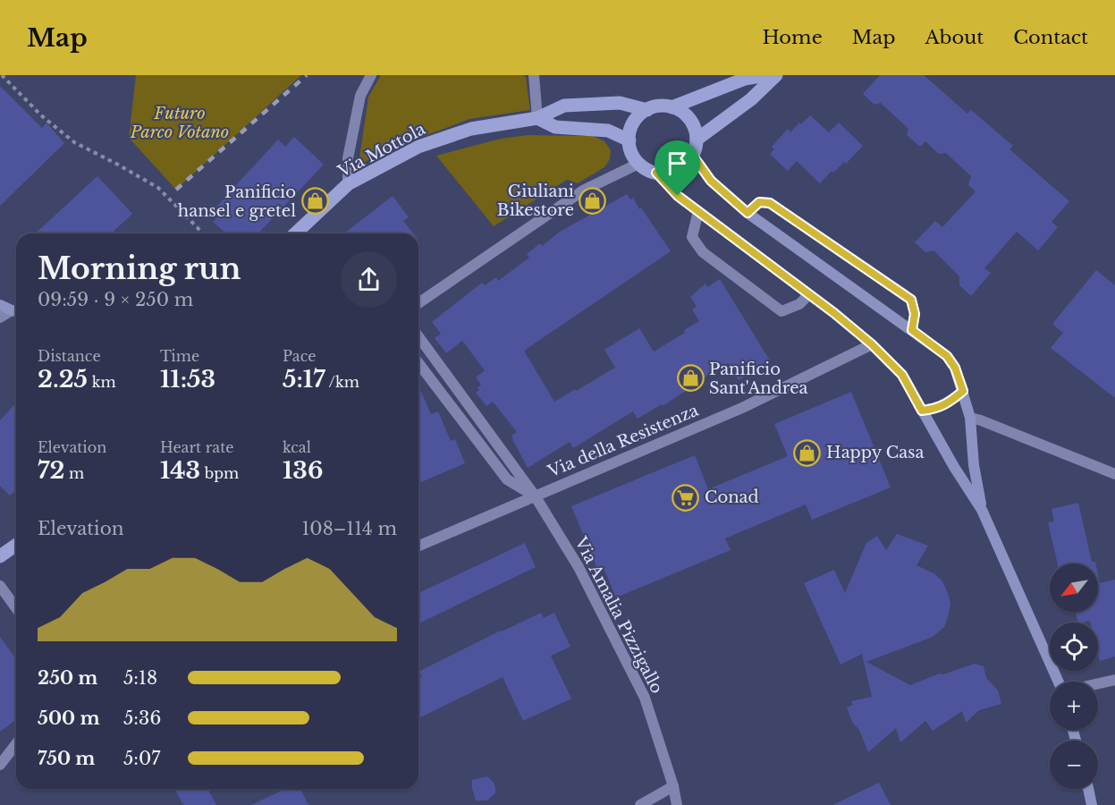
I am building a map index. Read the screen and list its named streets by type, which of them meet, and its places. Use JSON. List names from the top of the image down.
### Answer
{
  "streets": {
    "main road": ["Via Mottola"],
    "street": ["Via della Resistenza", "Via Amalia Pizzigallo"]
  },
  "crossings": [
    ["Via della Resistenza", "Via Amalia Pizzigallo"]
  ],
  "parks": ["Futuro Parco Votano"],
  "places": {
    "shop": [
      "Giuliani Bikestore",
      "Panificio hansel e gretel",
      "Panificio Sant'Andrea",
      "Happy Casa"
    ],
    "supermarket": ["Conad"]
  },
  "north": "bottom left",
  "page": {
    "header": "Map",
    "nav": [
      "Home",
      "Map",
      "About",
      "Contact"
    ],
    "heading": ["Morning run", "09:59 · 9 × 250 m"],
    "stats": [
      ["Distance", "2.25 km"],
      ["Time", "11:53"],
      ["Pace", "5:17 /km"],
      ["Elevation", "72 m"],
      ["Heart rate", "143 bpm"],
      ["kcal", "136"]
    ],
    "chart": ["Elevation", "108–114 m"],
    "map_buttons": ["+", "−"],
    "list": [
      {
        "name": "250 m",
        "note": "5:18"
      },
      {
        "name": "500 m",
        "note": "5:36"
      },
      {
        "name": "750 m",
        "note": "5:07"
      }
    ]
  }
}
